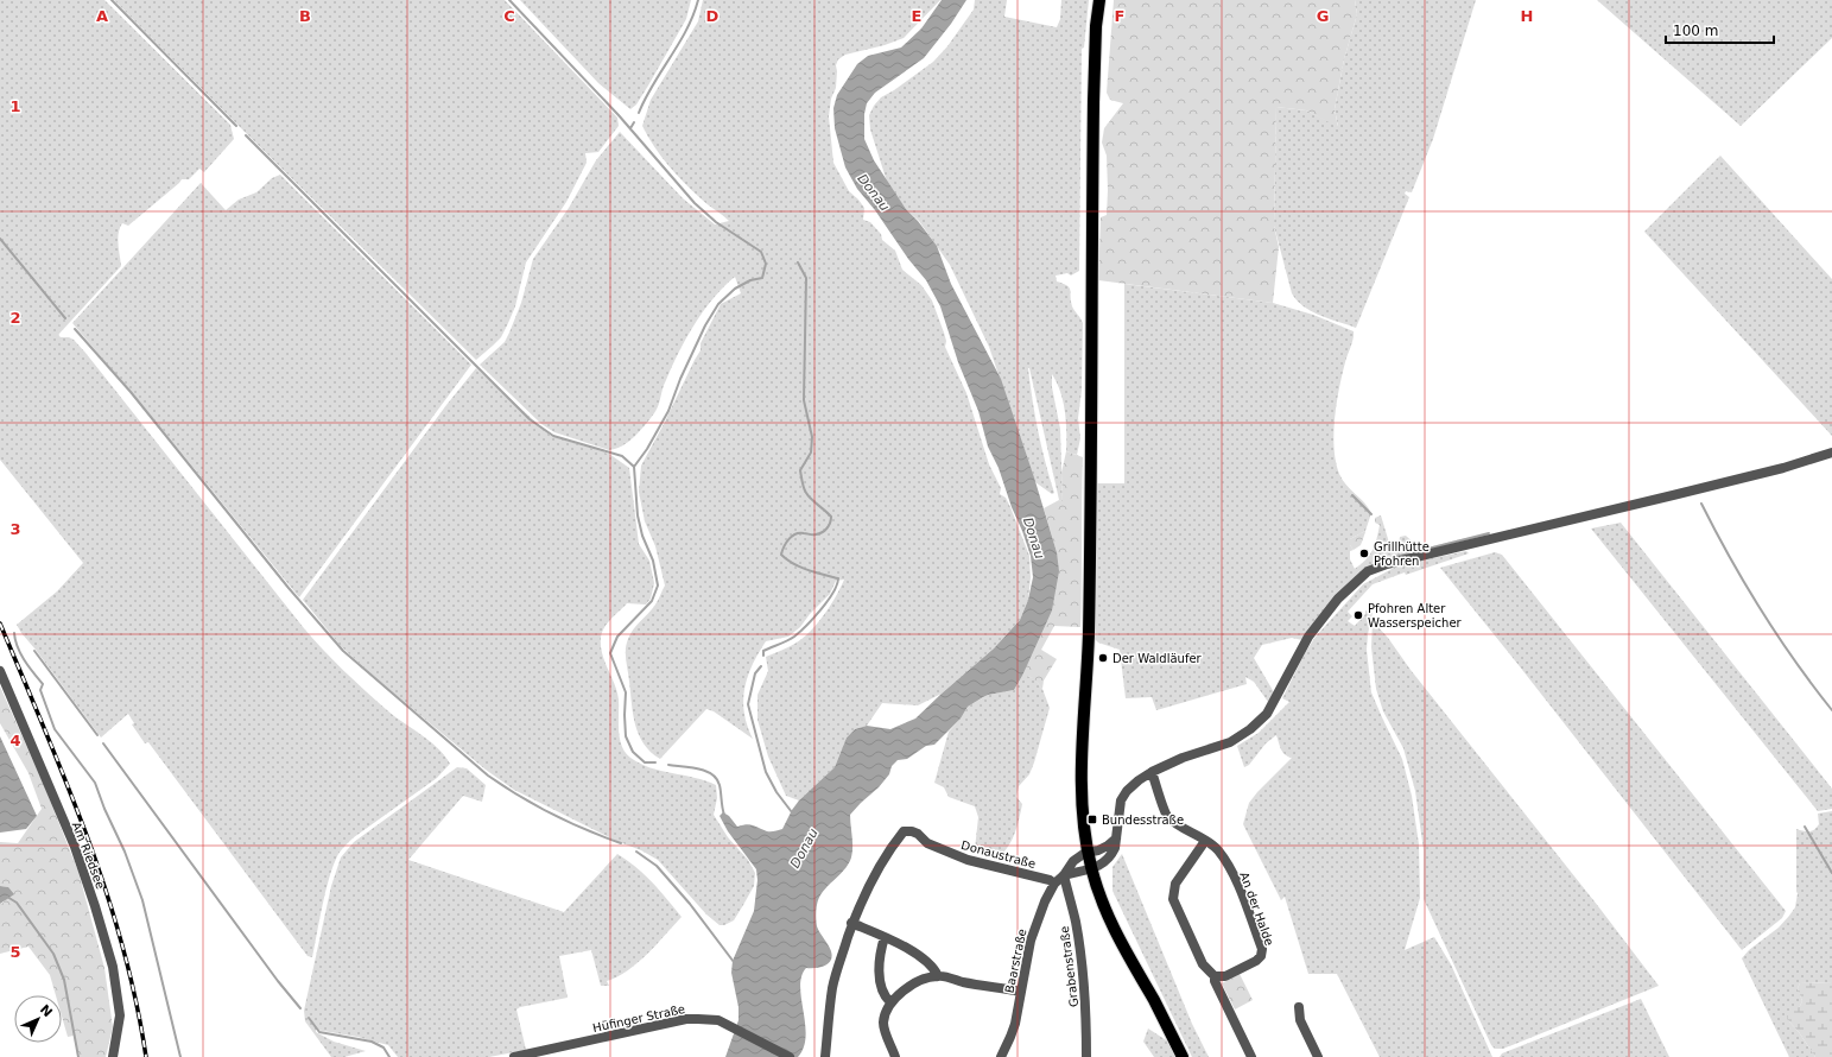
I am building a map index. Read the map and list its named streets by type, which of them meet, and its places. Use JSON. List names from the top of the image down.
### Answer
{
  "streets": {
    "street": [
      "Donaustraße",
      "Am Riedsee",
      "An der Halde",
      "Baarstraße",
      "Grabenstraße",
      "Hüfinger Straße"
    ]
  },
  "crossings": [
    ["Donaustraße", "Baarstraße"],
    ["Baarstraße", "Grabenstraße"]
  ],
  "water": ["Donau"],
  "places": {
    "other": ["Grillhütte Pfohren", "Pfohren Alter Wasserspeicher", "Der Waldläufer"],
    "transit": ["Bundesstraße"]
  },
  "scale_bar": "100 m",
  "north": "top right",
  "grid": {
    "columns": [
      "A",
      "B",
      "C",
      "D",
      "E",
      "F",
      "G",
      "H"
    ],
    "rows": [
      "1",
      "2",
      "3",
      "4",
      "5"
    ]
  }
}
